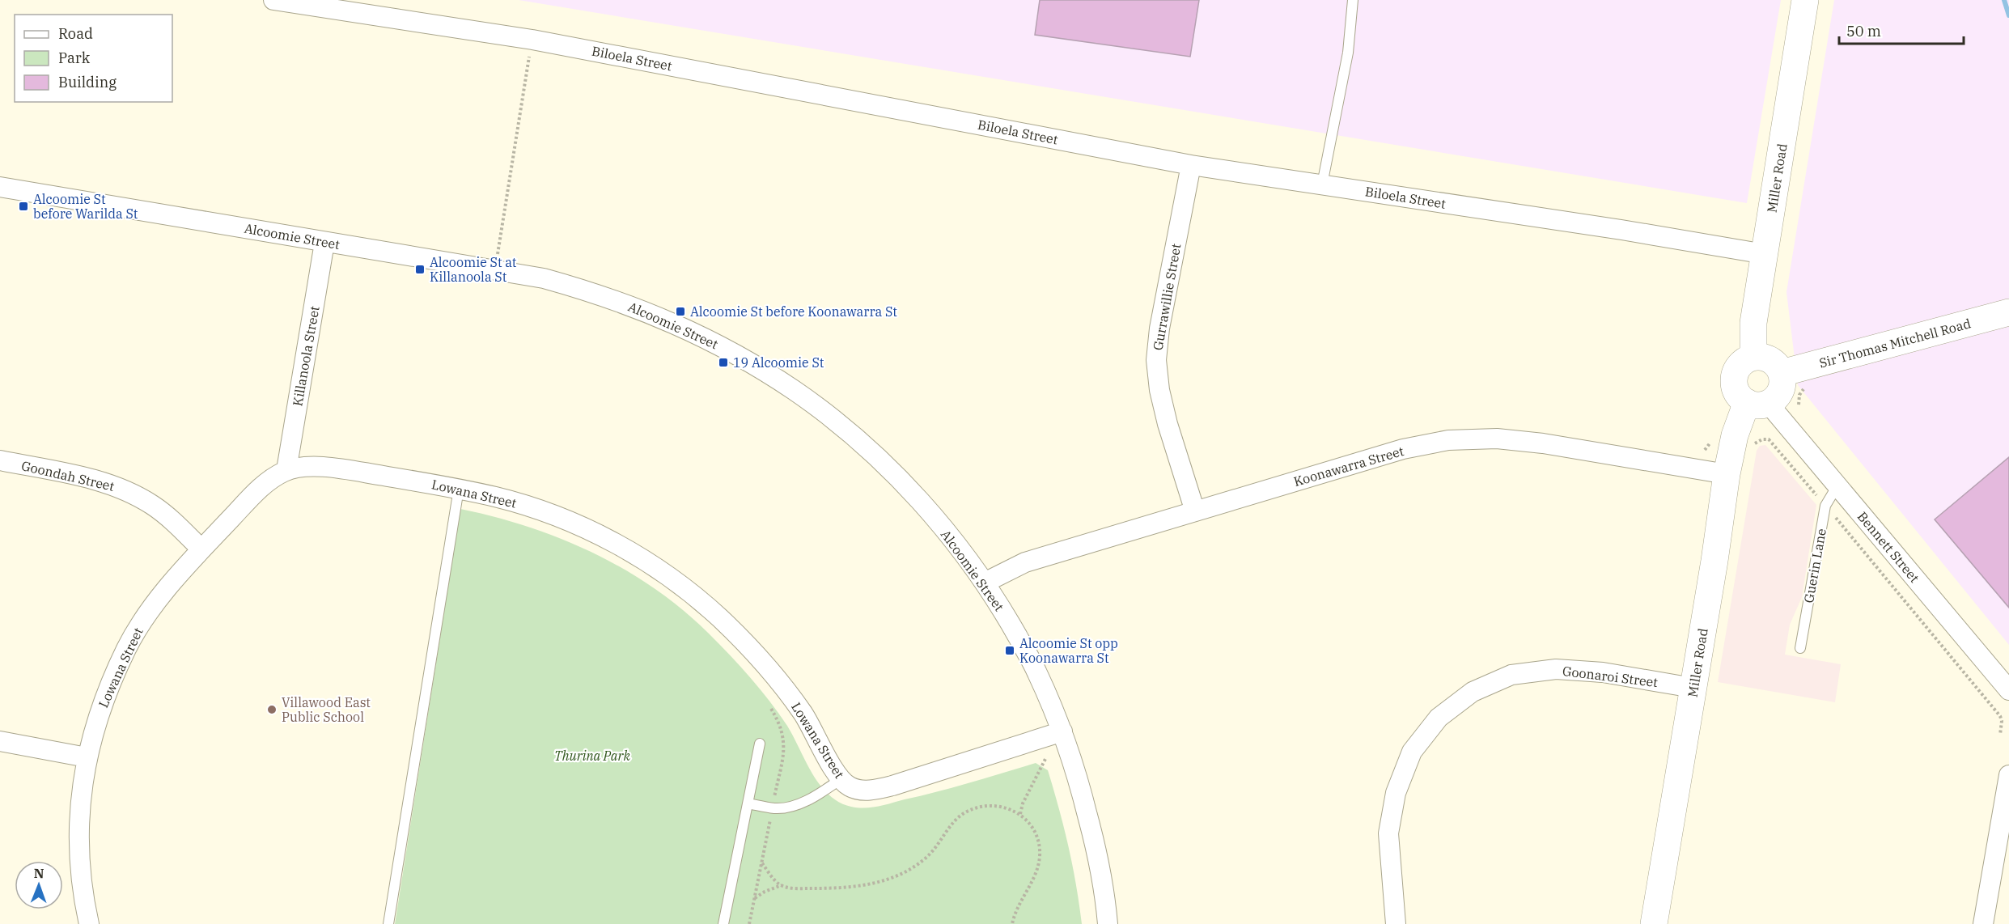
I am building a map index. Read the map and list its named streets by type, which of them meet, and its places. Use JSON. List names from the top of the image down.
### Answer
{
  "streets": {
    "main road": ["Miller Road", "Sir Thomas Mitchell Road"],
    "street": [
      "Biloela Street",
      "Alcoomie Street",
      "Gurrawillie Street",
      "Killanoola Street",
      "Koonawarra Street",
      "Goondah Street",
      "Lowana Street",
      "Bennett Street",
      "Goonaroi Street"
    ],
    "lane": ["Guerin Lane"]
  },
  "crossings": [
    ["Biloela Street", "Miller Road"],
    ["Biloela Street", "Gurrawillie Street"],
    ["Miller Road", "Sir Thomas Mitchell Road"],
    ["Miller Road", "Koonawarra Street"],
    ["Miller Road", "Bennett Street"],
    ["Miller Road", "Goonaroi Street"],
    ["Alcoomie Street", "Killanoola Street"],
    ["Alcoomie Street", "Koonawarra Street"],
    ["Alcoomie Street", "Lowana Street"],
    ["Gurrawillie Street", "Koonawarra Street"],
    ["Sir Thomas Mitchell Road", "Bennett Street"],
    ["Killanoola Street", "Lowana Street"],
    ["Goondah Street", "Lowana Street"],
    ["Bennett Street", "Guerin Lane"]
  ],
  "parks": ["Thurina Park"],
  "places": {
    "transit": [
      "Alcoomie St before Warilda St",
      "Alcoomie St at Killanoola St",
      "Alcoomie St before Koonawarra St",
      "19 Alcoomie St",
      "Alcoomie St opp Koonawarra St"
    ],
    "other": ["Villawood East Public School"]
  },
  "legend": ["Road", "Park", "Building"],
  "scale_bar": "50 m",
  "north": "top"
}
